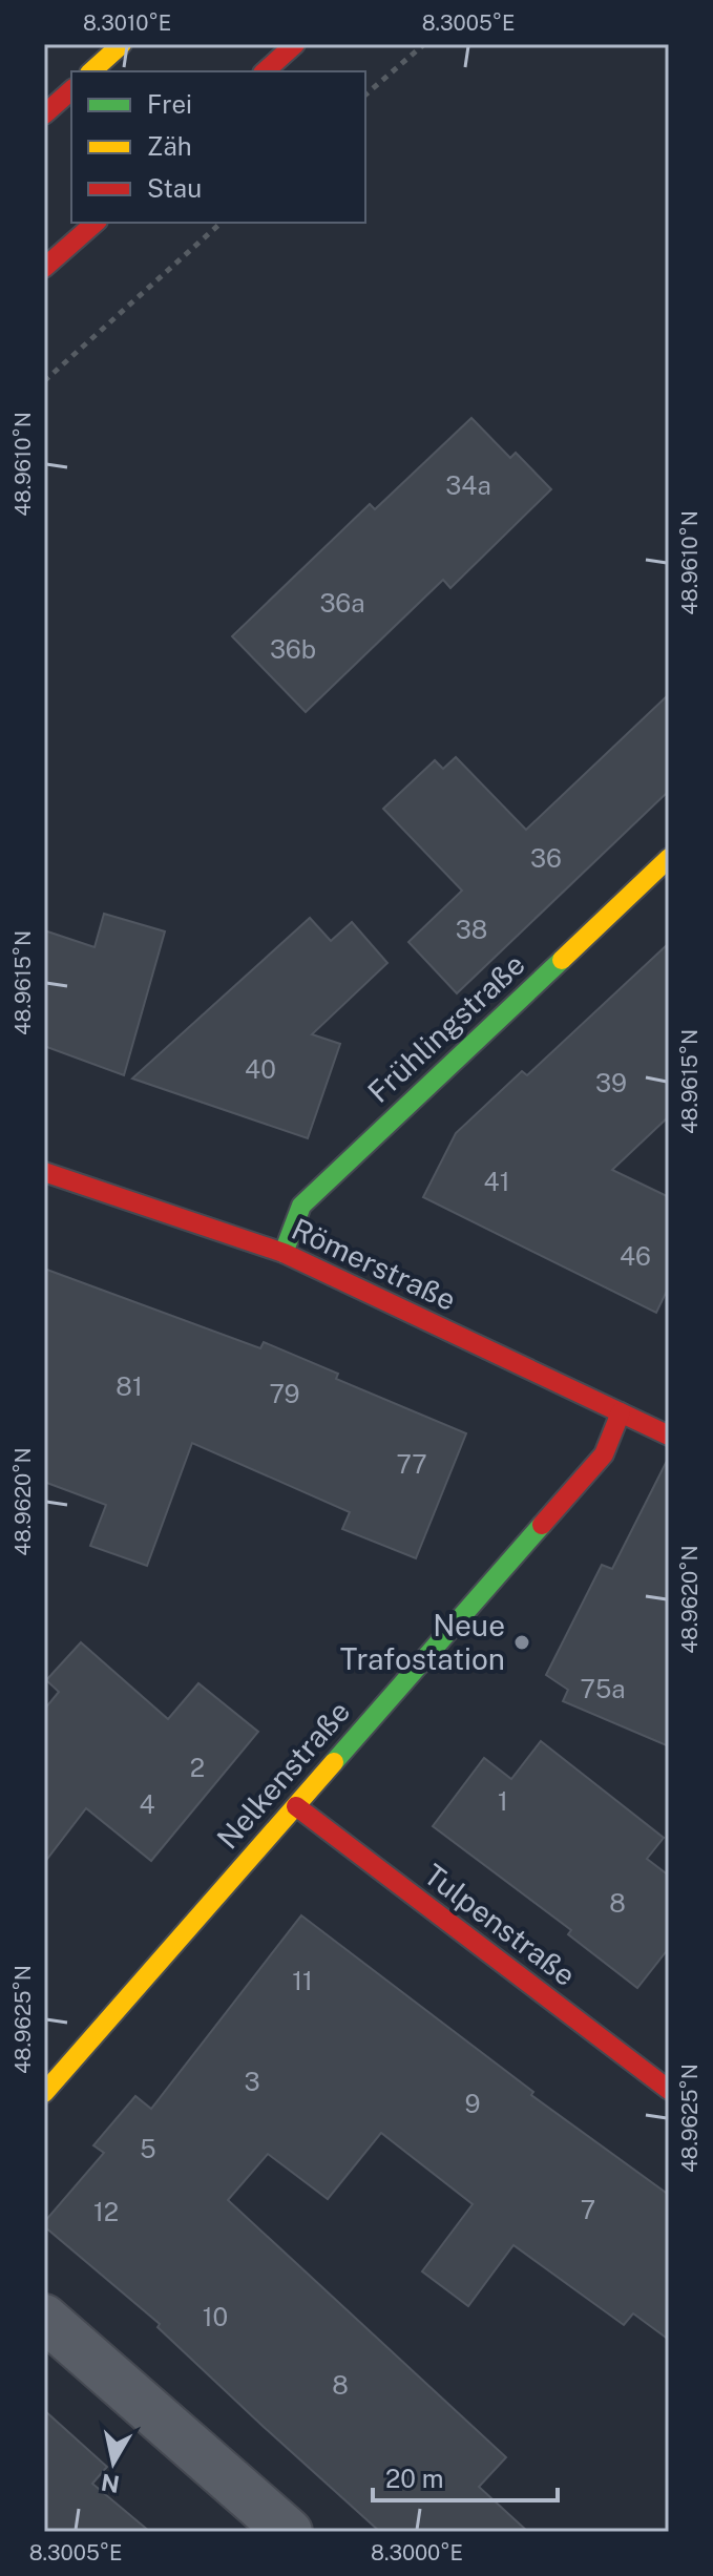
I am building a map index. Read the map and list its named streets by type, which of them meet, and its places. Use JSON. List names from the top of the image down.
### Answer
{
  "streets": {
    "street": [
      "Frühlingstraße",
      "Römerstraße",
      "Nelkenstraße",
      "Tulpenstraße"
    ]
  },
  "crossings": [
    ["Frühlingstraße", "Römerstraße"],
    ["Römerstraße", "Nelkenstraße"],
    ["Nelkenstraße", "Tulpenstraße"]
  ],
  "places": ["Neue Trafostation"],
  "house_numbers": [
    "34a",
    "36a",
    "36b",
    "36",
    "38",
    "40",
    "39",
    "41",
    "46",
    "81",
    "79",
    "77",
    "75a",
    "2",
    "1",
    "4",
    "8",
    "11",
    "3",
    "9",
    "5",
    "7",
    "12",
    "10",
    "8"
  ],
  "legend": ["Frei", "Zäh", "Stau"],
  "scale_bar": "20 m",
  "north": "bottom",
  "coordinates": [
    "8.3010°E",
    "8.3005°E",
    "48.9610°N",
    "48.9615°N",
    "48.9620°N",
    "48.9625°N",
    "8.3000°E"
  ]
}
